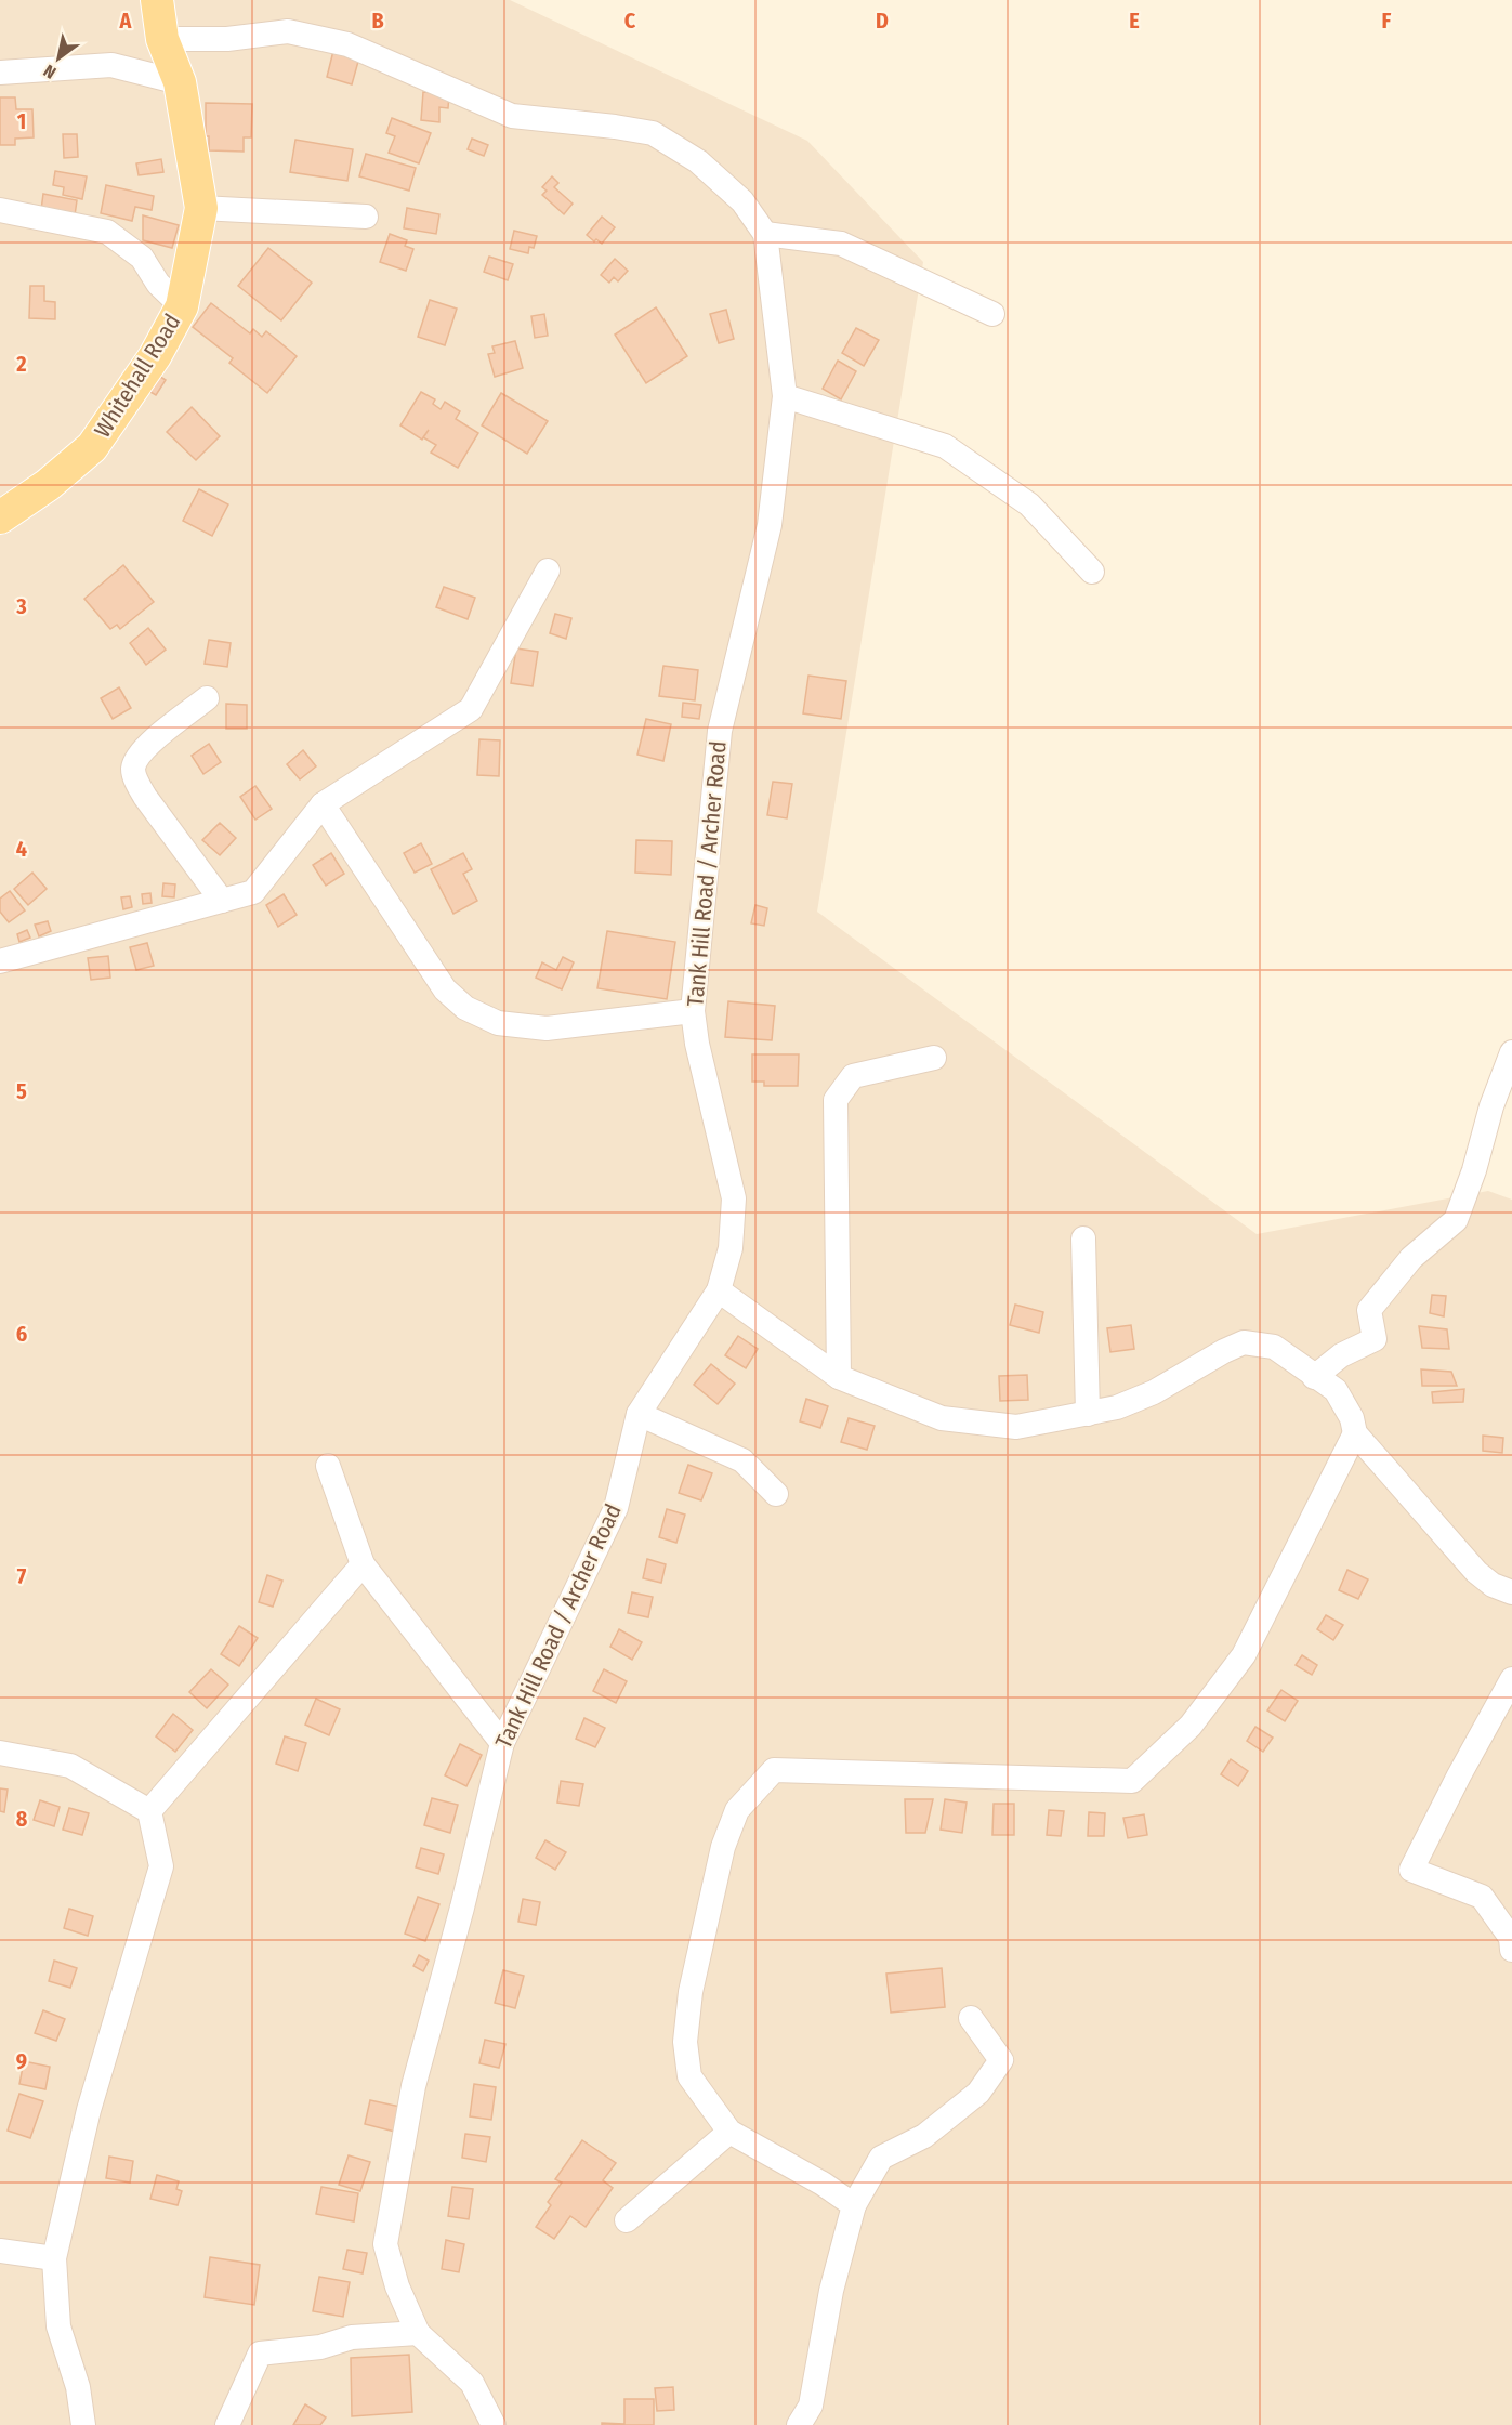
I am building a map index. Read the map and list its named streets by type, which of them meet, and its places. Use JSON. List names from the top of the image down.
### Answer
{
  "streets": {
    "main road": ["Whitehall Road"],
    "street": ["Tank Hill Road / Archer Road"]
  },
  "crossings": [
    ["Whitehall Road", "Tank Hill Road / Archer Road"]
  ],
  "north": "bottom left",
  "grid": {
    "columns": [
      "A",
      "B",
      "C",
      "D",
      "E",
      "F"
    ],
    "rows": [
      "1",
      "2",
      "3",
      "4",
      "5",
      "6",
      "7",
      "8",
      "9"
    ]
  }
}
